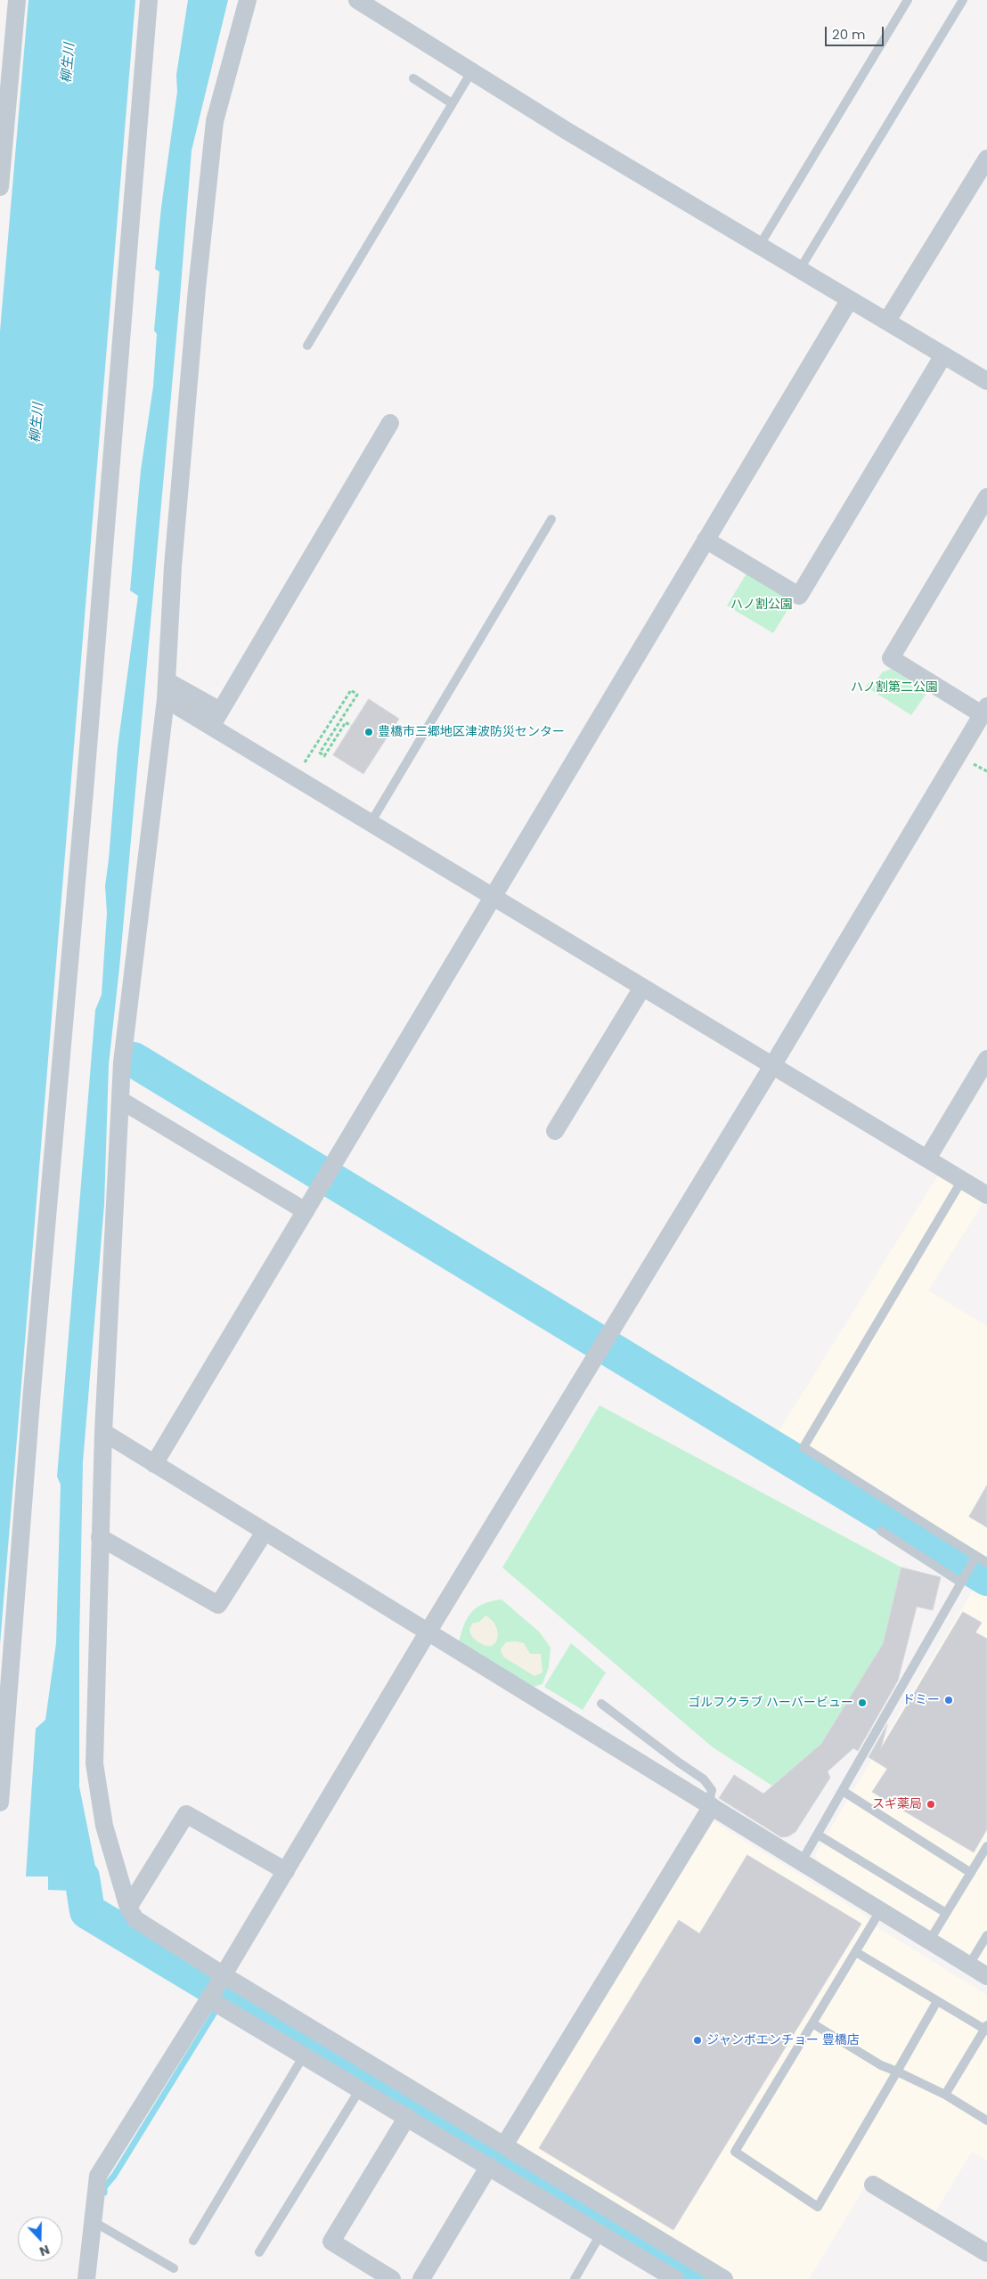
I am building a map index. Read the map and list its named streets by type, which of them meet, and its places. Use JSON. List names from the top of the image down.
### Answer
{
  "water": ["柳生川"],
  "parks": ["ハノ割公園", "ハノ割第二公園"],
  "places": [
    "豊橋市三郷地区津波防災センター",
    "ドミー",
    "ゴルフクラブ ハーバービュー",
    "スギ薬局",
    "ジャンボエンチョー 豊橋店"
  ],
  "scale_bar": "20 m",
  "north": "bottom"
}
